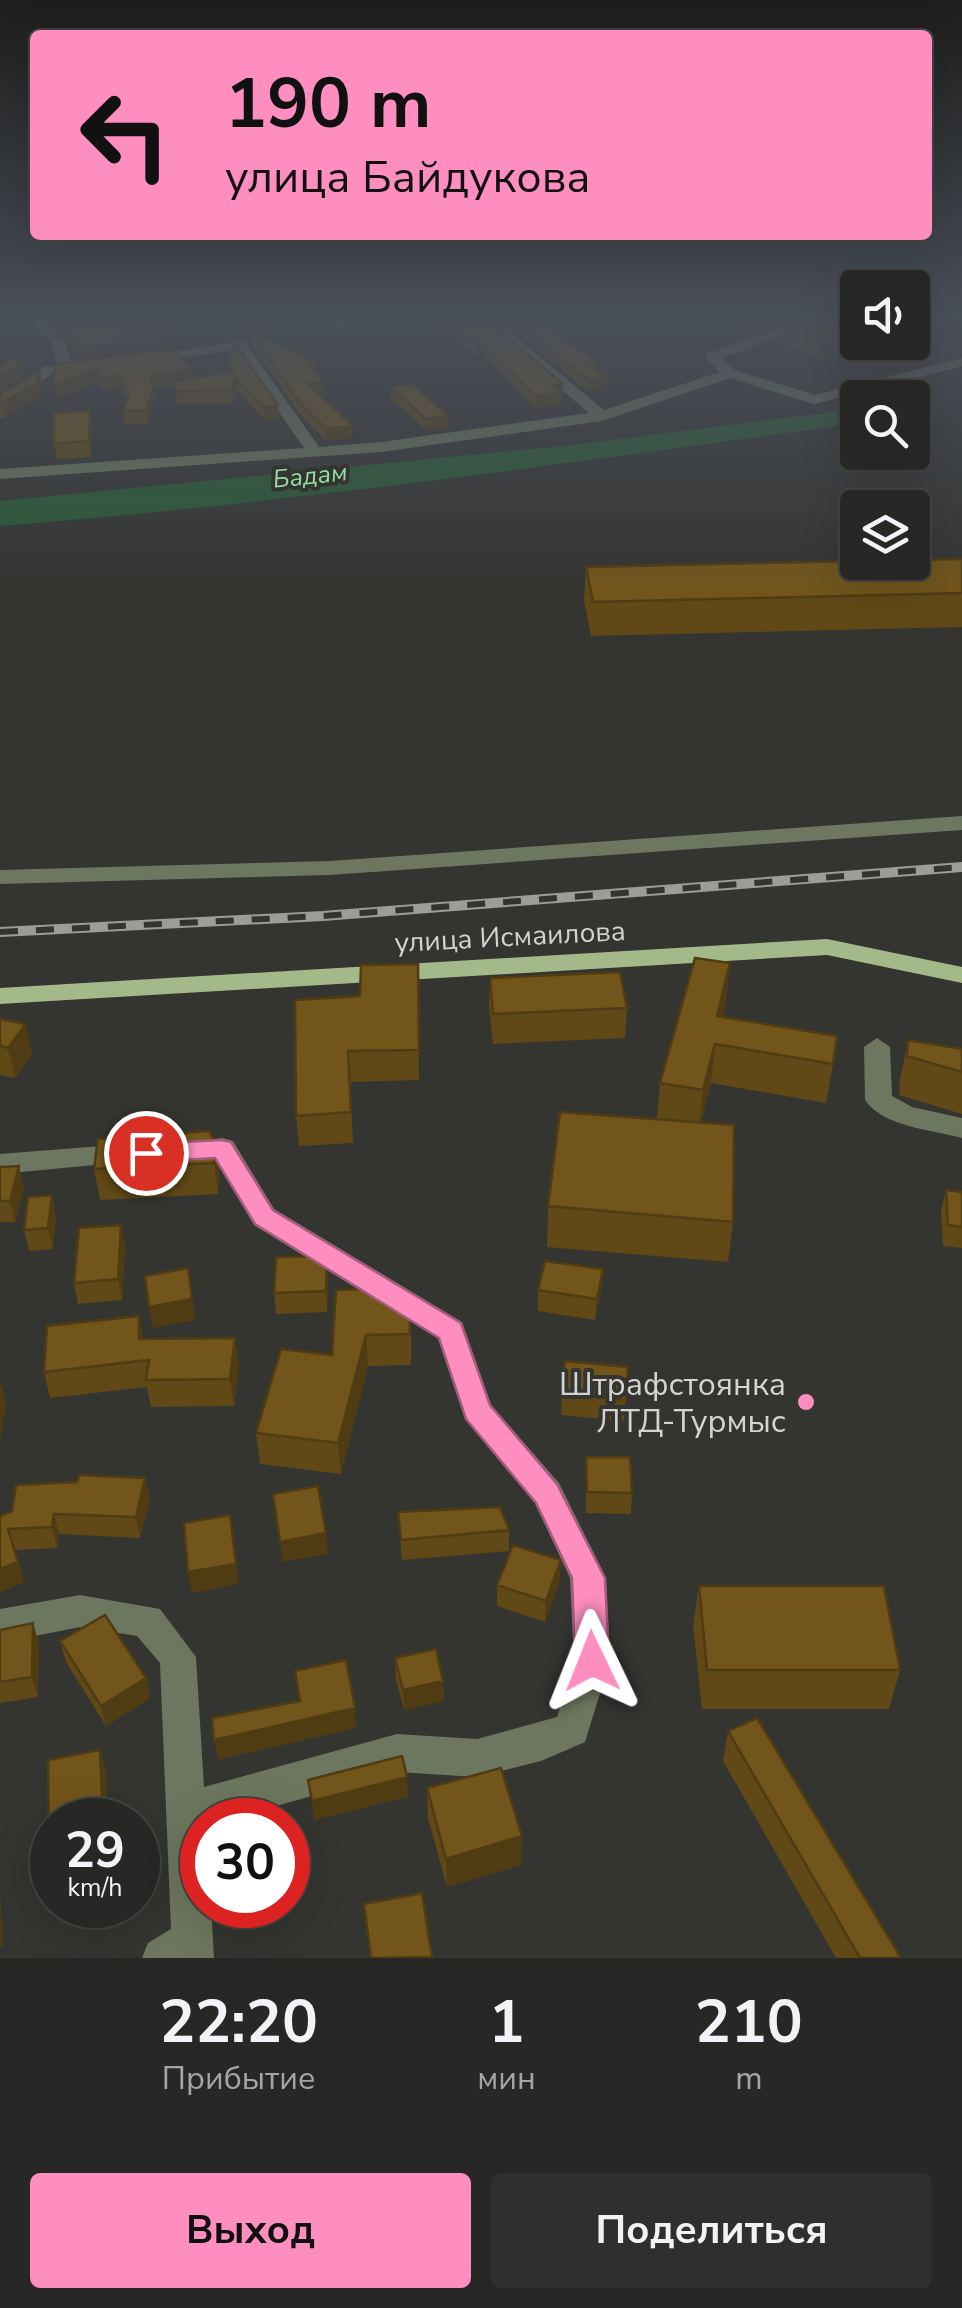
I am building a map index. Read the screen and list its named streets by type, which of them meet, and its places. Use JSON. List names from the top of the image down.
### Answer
{
  "streets": {
    "main road": ["улица Исмаилова"]
  },
  "water": ["Бадам"],
  "places": ["Штрафстоянка ЛТД-Турмыс"],
  "page": {
    "turn": ["190 m", "улица Байдукова"],
    "speed": "29 km/h",
    "limit": "30",
    "eta": [
      "22:20",
      "Прибытие",
      "1",
      "мин",
      "210",
      "m"
    ],
    "buttons": ["Выход", "Поделиться"]
  }
}
